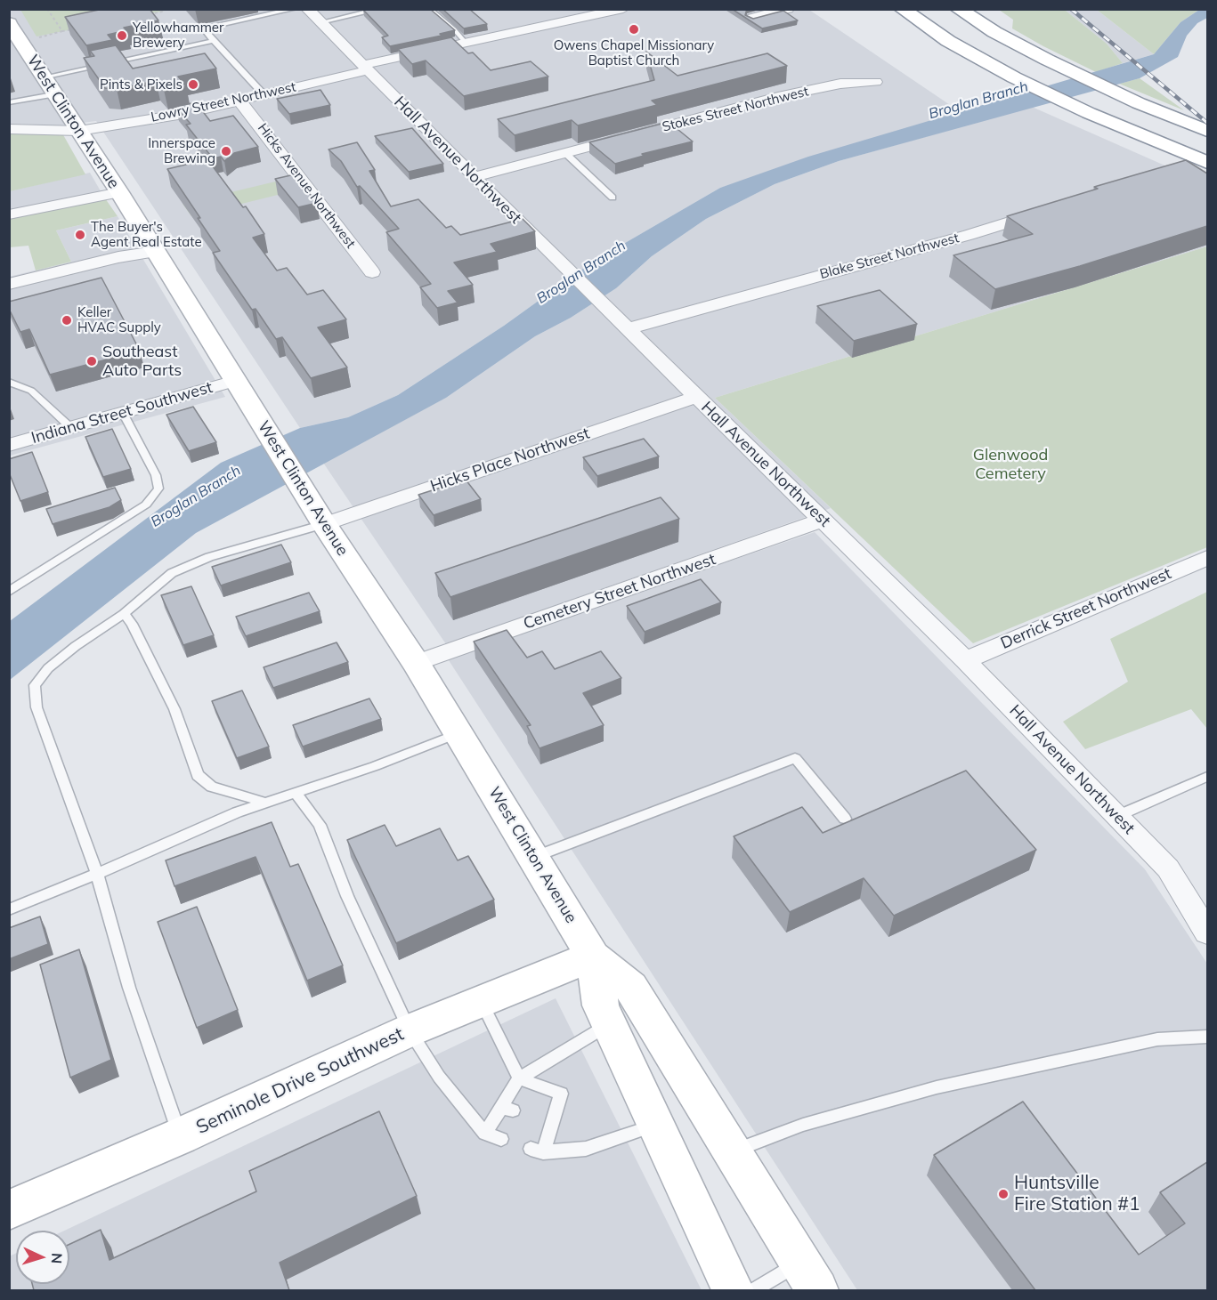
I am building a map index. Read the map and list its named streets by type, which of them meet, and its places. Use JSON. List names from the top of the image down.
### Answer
{
  "streets": {
    "main road": ["West Clinton Avenue", "Seminole Drive Southwest"],
    "street": [
      "Lowry Street Northwest",
      "Stokes Street Northwest",
      "Hall Avenue Northwest",
      "Hicks Avenue Northwest",
      "Blake Street Northwest",
      "Indiana Street Southwest",
      "Hicks Place Northwest",
      "Cemetery Street Northwest",
      "Derrick Street Northwest"
    ]
  },
  "crossings": [
    ["Lowry Street Northwest", "West Clinton Avenue"],
    ["Lowry Street Northwest", "Hall Avenue Northwest"],
    ["Lowry Street Northwest", "Hicks Avenue Northwest"],
    ["Stokes Street Northwest", "Hall Avenue Northwest"],
    ["West Clinton Avenue", "Indiana Street Southwest"],
    ["West Clinton Avenue", "Hicks Place Northwest"],
    ["West Clinton Avenue", "Cemetery Street Northwest"],
    ["West Clinton Avenue", "Seminole Drive Southwest"],
    ["Hall Avenue Northwest", "Blake Street Northwest"],
    ["Hall Avenue Northwest", "Hicks Place Northwest"],
    ["Hall Avenue Northwest", "Cemetery Street Northwest"],
    ["Hall Avenue Northwest", "Derrick Street Northwest"]
  ],
  "water": ["Broglan Branch"],
  "parks": ["Glenwood Cemetery"],
  "places": [
    "Owens Chapel Missionary Baptist Church",
    "Yellowhammer Brewery",
    "Pints & Pixels",
    "Innerspace Brewing",
    "The Buyer's Agent Real Estate",
    "Keller HVAC Supply",
    "Southeast Auto Parts",
    "Huntsville Fire Station #1"
  ],
  "north": "right"
}
